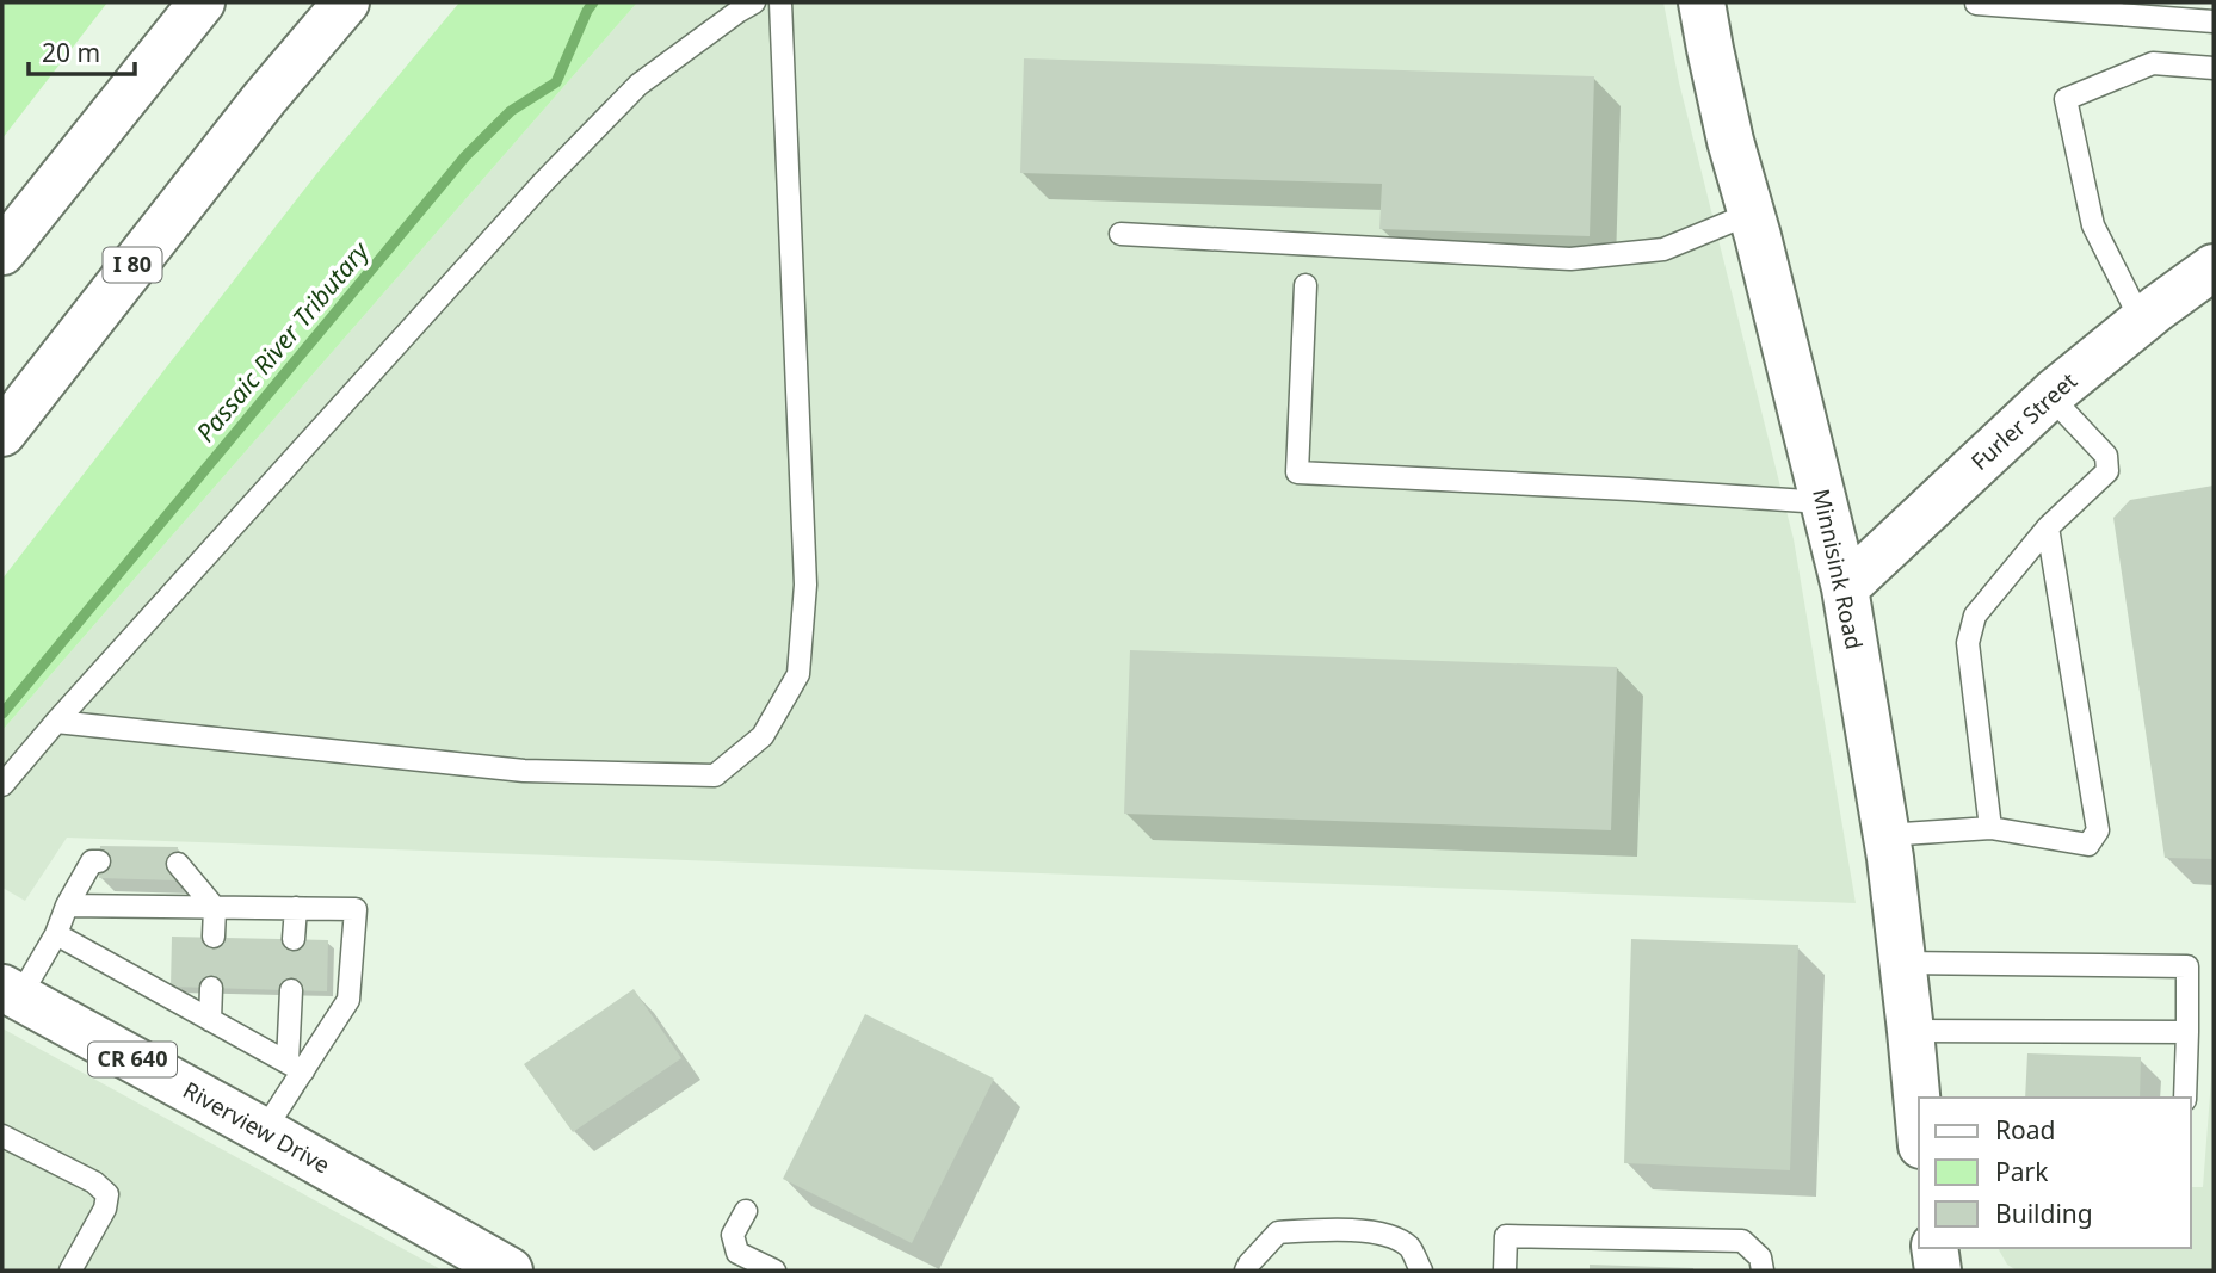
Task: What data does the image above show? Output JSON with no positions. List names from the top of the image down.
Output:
{
  "streets": {
    "main road": [
      "I 80",
      "Furler Street",
      "Minnisink Road",
      "CR 640",
      "Riverview Drive"
    ]
  },
  "crossings": [
    ["Furler Street", "Minnisink Road"]
  ],
  "water": ["Passaic River Tributary"],
  "legend": ["Road", "Park", "Building"],
  "scale_bar": "20 m"
}
